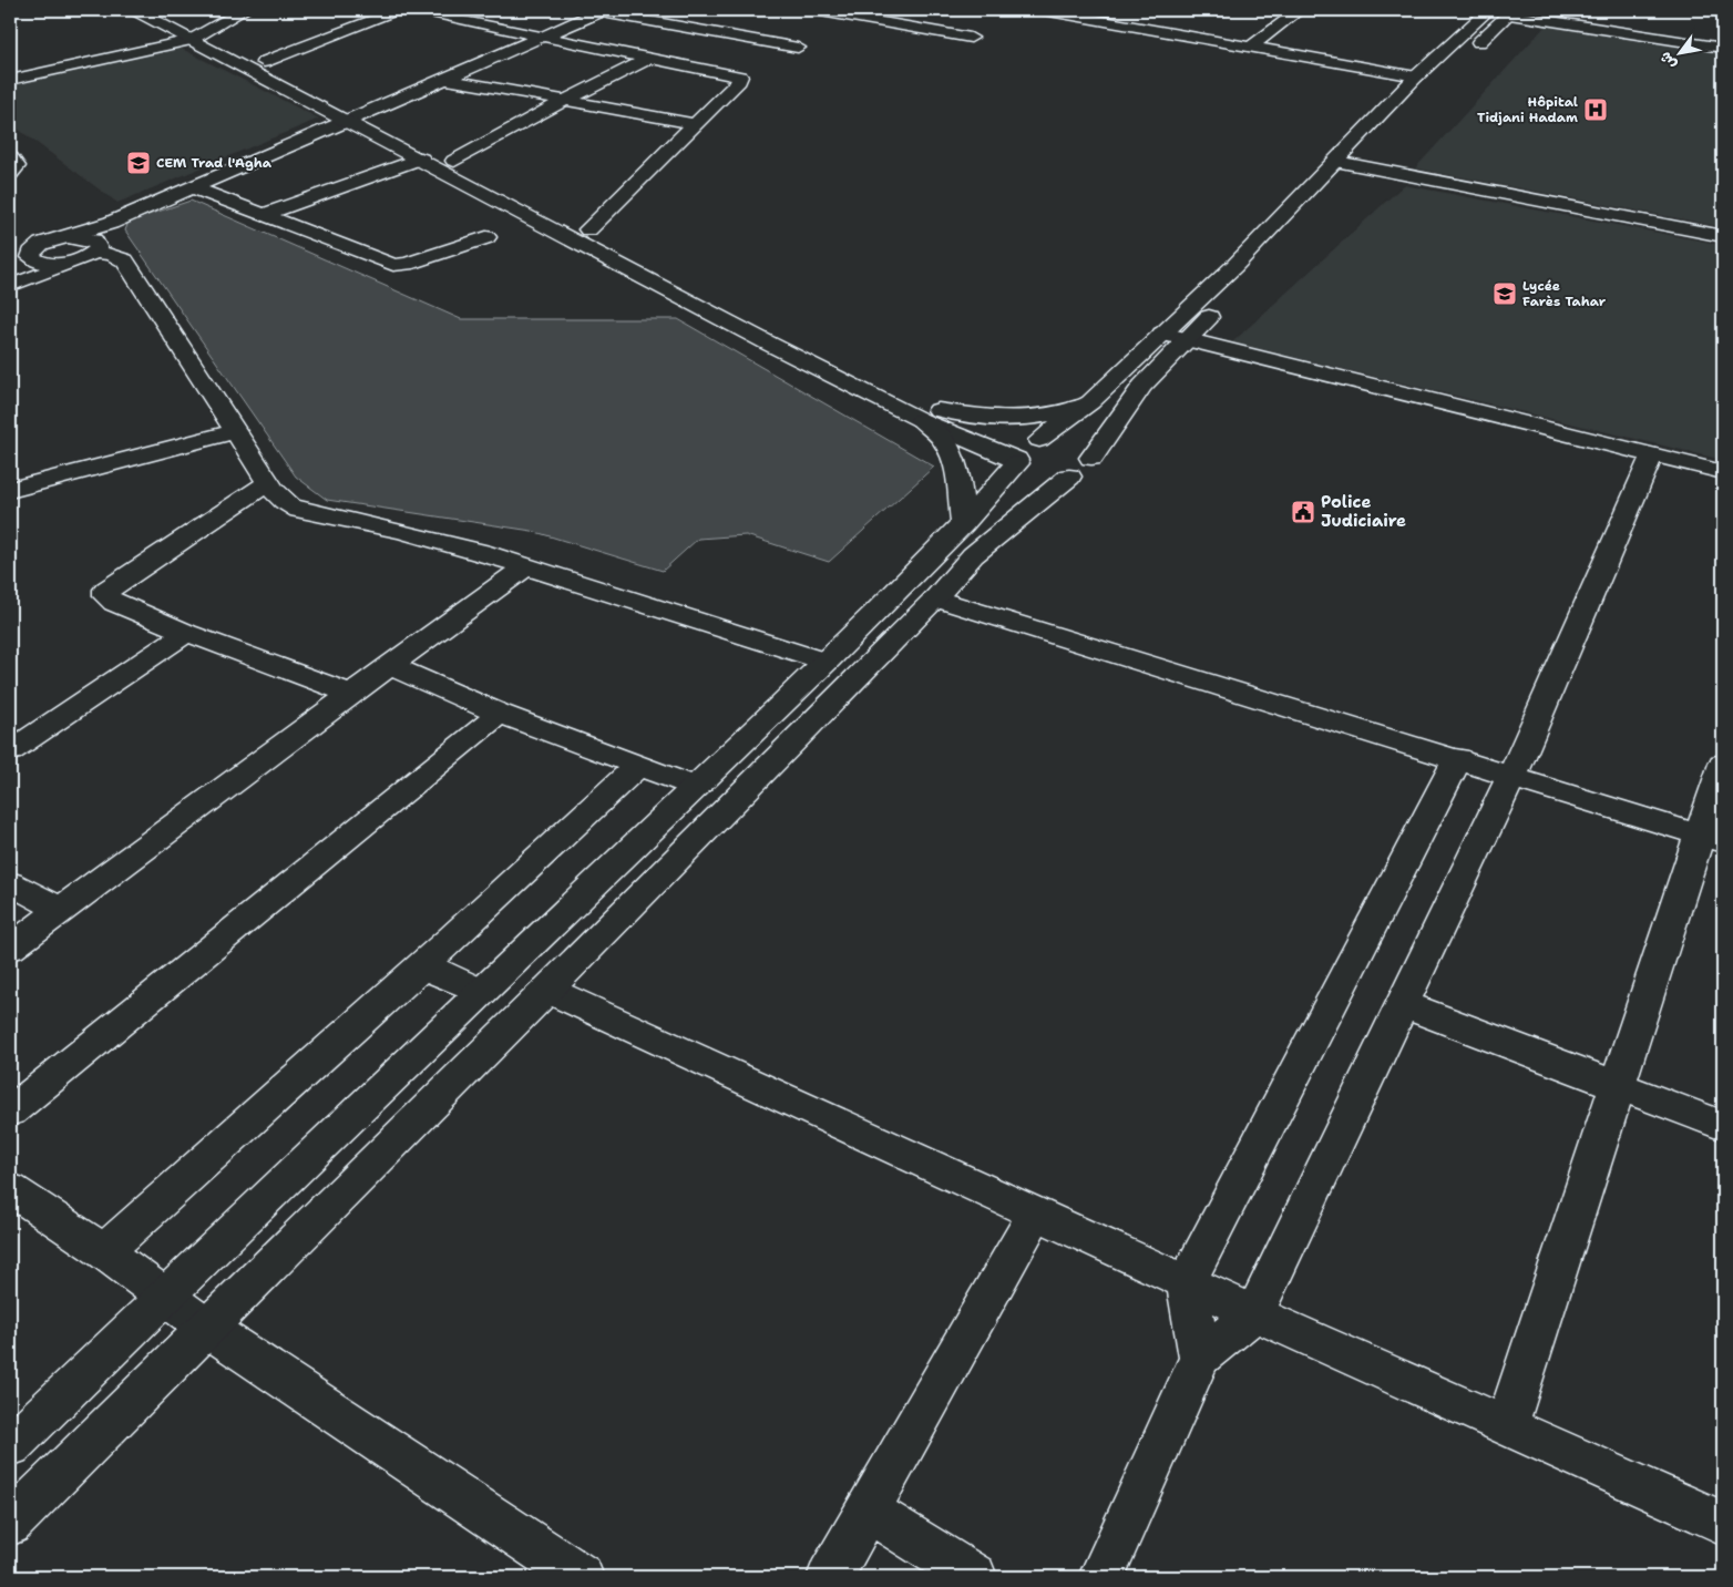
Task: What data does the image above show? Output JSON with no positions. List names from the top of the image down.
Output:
{
  "places": {
    "hospital": ["Hôpital Tidjani Hadam"],
    "school or university": ["CEM Trad l'Agha", "Lycée Farès Tahar"],
    "public building": ["Police Judiciaire"]
  },
  "north": "bottom left"
}
